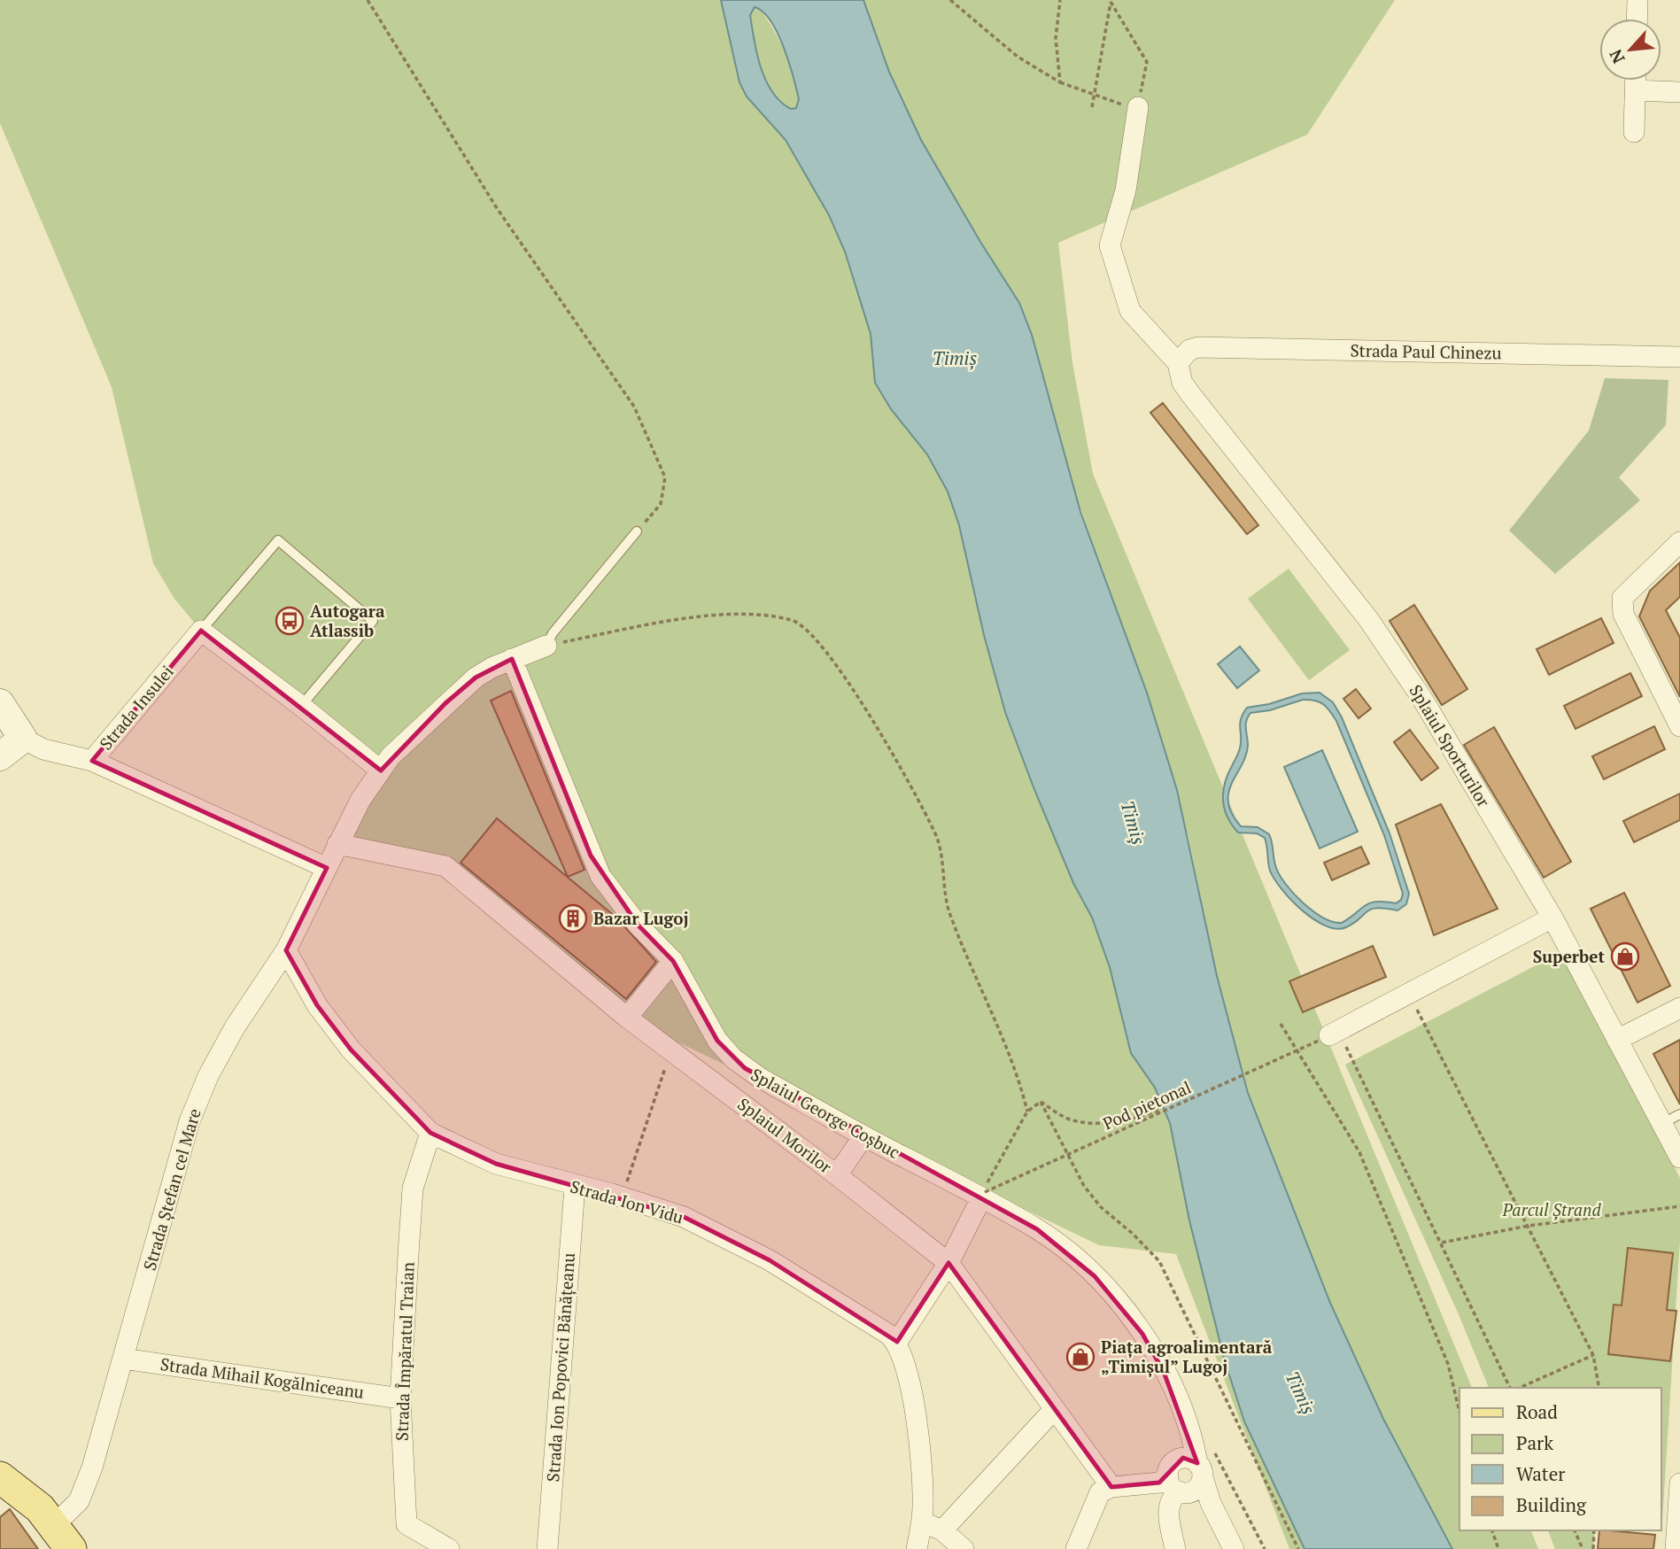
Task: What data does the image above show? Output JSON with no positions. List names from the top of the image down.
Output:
{
  "streets": {
    "street": [
      "Strada Paul Chinezu",
      "Strada Insulei",
      "Splaiul Sporturilor",
      "Splaiul George Coșbuc",
      "Splaiul Morilor",
      "Strada Ștefan cel Mare",
      "Strada Ion Vidu",
      "Strada Împăratul Traian",
      "Strada Ion Popovici Bănățeanu",
      "Strada Mihail Kogălniceanu"
    ],
    "path": ["Pod pietonal"]
  },
  "crossings": [
    ["Strada Paul Chinezu", "Splaiul Sporturilor"],
    ["Strada Insulei", "Strada Ștefan cel Mare"],
    ["Pod pietonal", "Splaiul George Coșbuc"],
    ["Splaiul George Coșbuc", "Strada Ștefan cel Mare"],
    ["Splaiul Morilor", "Strada Ștefan cel Mare"],
    ["Strada Ștefan cel Mare", "Strada Ion Vidu"],
    ["Strada Ștefan cel Mare", "Strada Mihail Kogălniceanu"],
    ["Strada Ion Vidu", "Strada Împăratul Traian"],
    ["Strada Ion Vidu", "Strada Ion Popovici Bănățeanu"],
    ["Strada Împăratul Traian", "Strada Mihail Kogălniceanu"]
  ],
  "water": ["Timiș"],
  "parks": ["Parcul Ștrand"],
  "places": {
    "bus stop": ["Autogara Atlassib"],
    "building": ["Bazar Lugoj"],
    "shop": ["Superbet", "Piața agroalimentară „Timișul” Lugoj"]
  },
  "legend": [
    "Road",
    "Park",
    "Water",
    "Building"
  ],
  "north": "bottom left"
}
